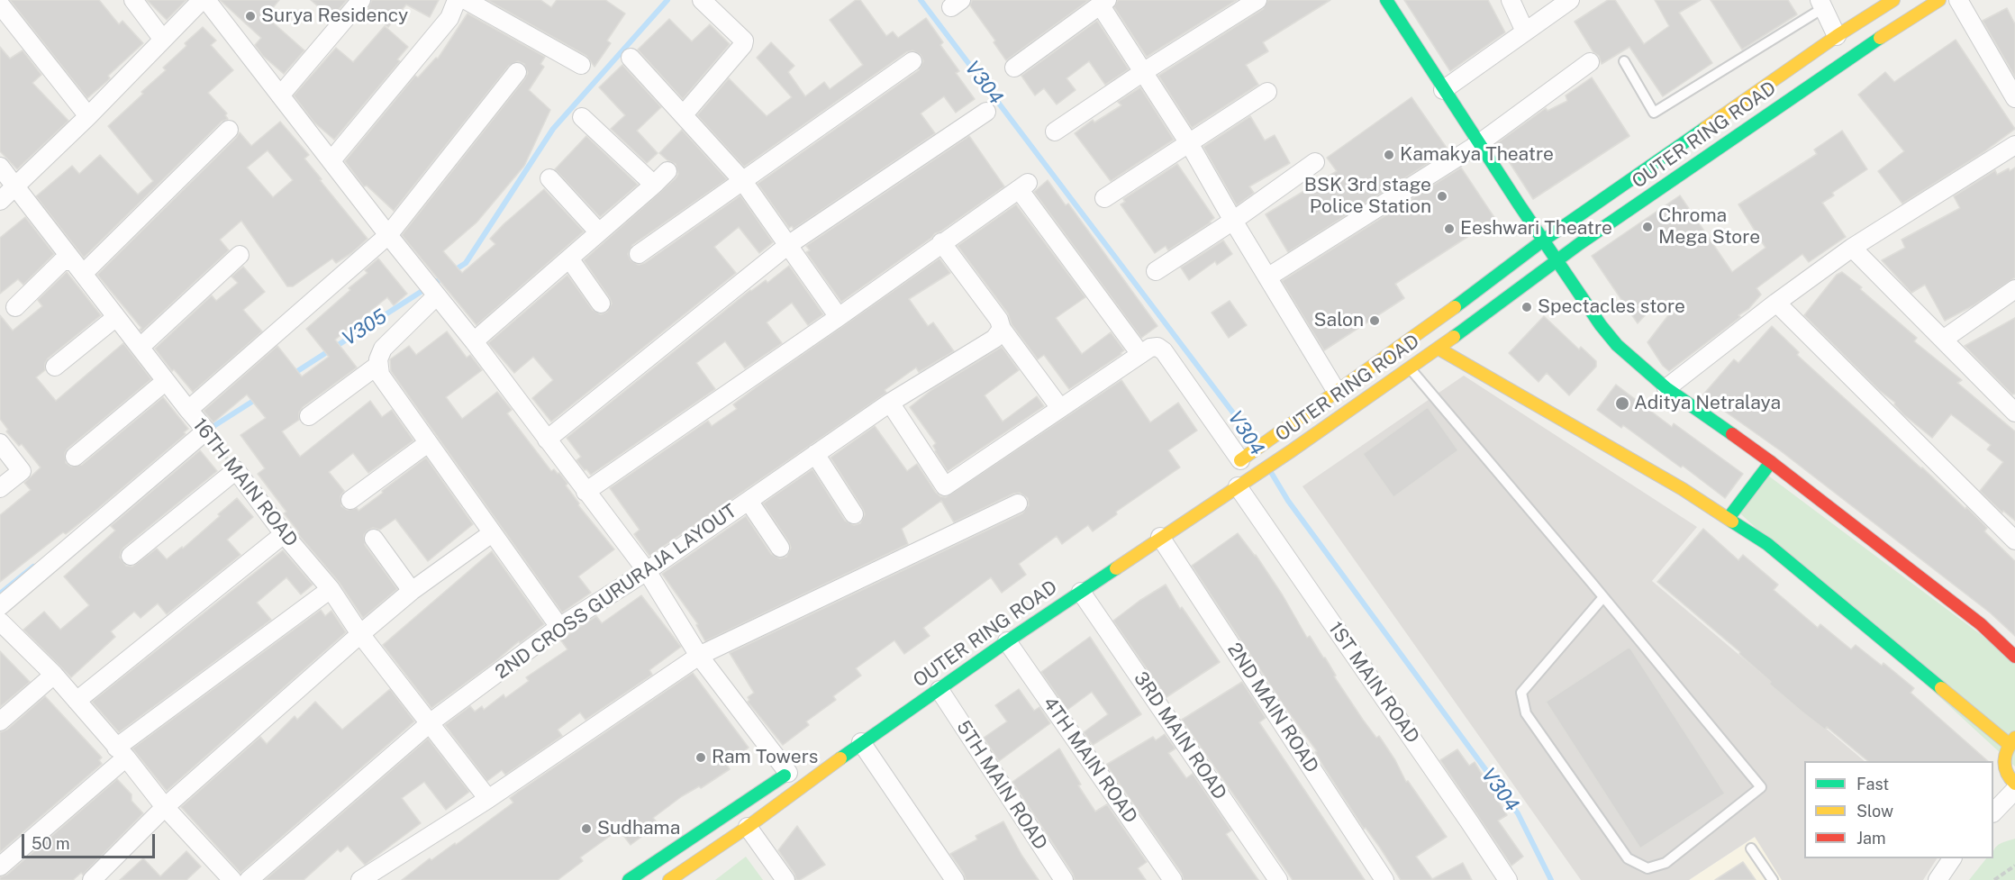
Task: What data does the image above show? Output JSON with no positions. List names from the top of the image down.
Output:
{
  "streets": {
    "main road": ["OUTER RING ROAD"],
    "street": [
      "16TH MAIN ROAD",
      "2ND CROSS GURURAJA LAYOUT",
      "1ST MAIN ROAD",
      "2ND MAIN ROAD",
      "3RD MAIN ROAD",
      "4TH MAIN ROAD",
      "5TH MAIN ROAD"
    ]
  },
  "crossings": [
    ["OUTER RING ROAD", "1ST MAIN ROAD"],
    ["OUTER RING ROAD", "2ND MAIN ROAD"],
    ["OUTER RING ROAD", "3RD MAIN ROAD"],
    ["OUTER RING ROAD", "4TH MAIN ROAD"],
    ["OUTER RING ROAD", "5TH MAIN ROAD"],
    ["16TH MAIN ROAD", "2ND CROSS GURURAJA LAYOUT"]
  ],
  "water": ["V304", "V305"],
  "places": [
    "Surya Residency",
    "Kamakya Theatre",
    "BSK 3rd stage Police Station",
    "Chroma Mega Store",
    "Eeshwari Theatre",
    "Spectacles store",
    "Salon",
    "Aditya Netralaya",
    "Ram Towers",
    "Sudhama"
  ],
  "legend": ["Fast", "Slow", "Jam"],
  "scale_bar": "50 m"
}
